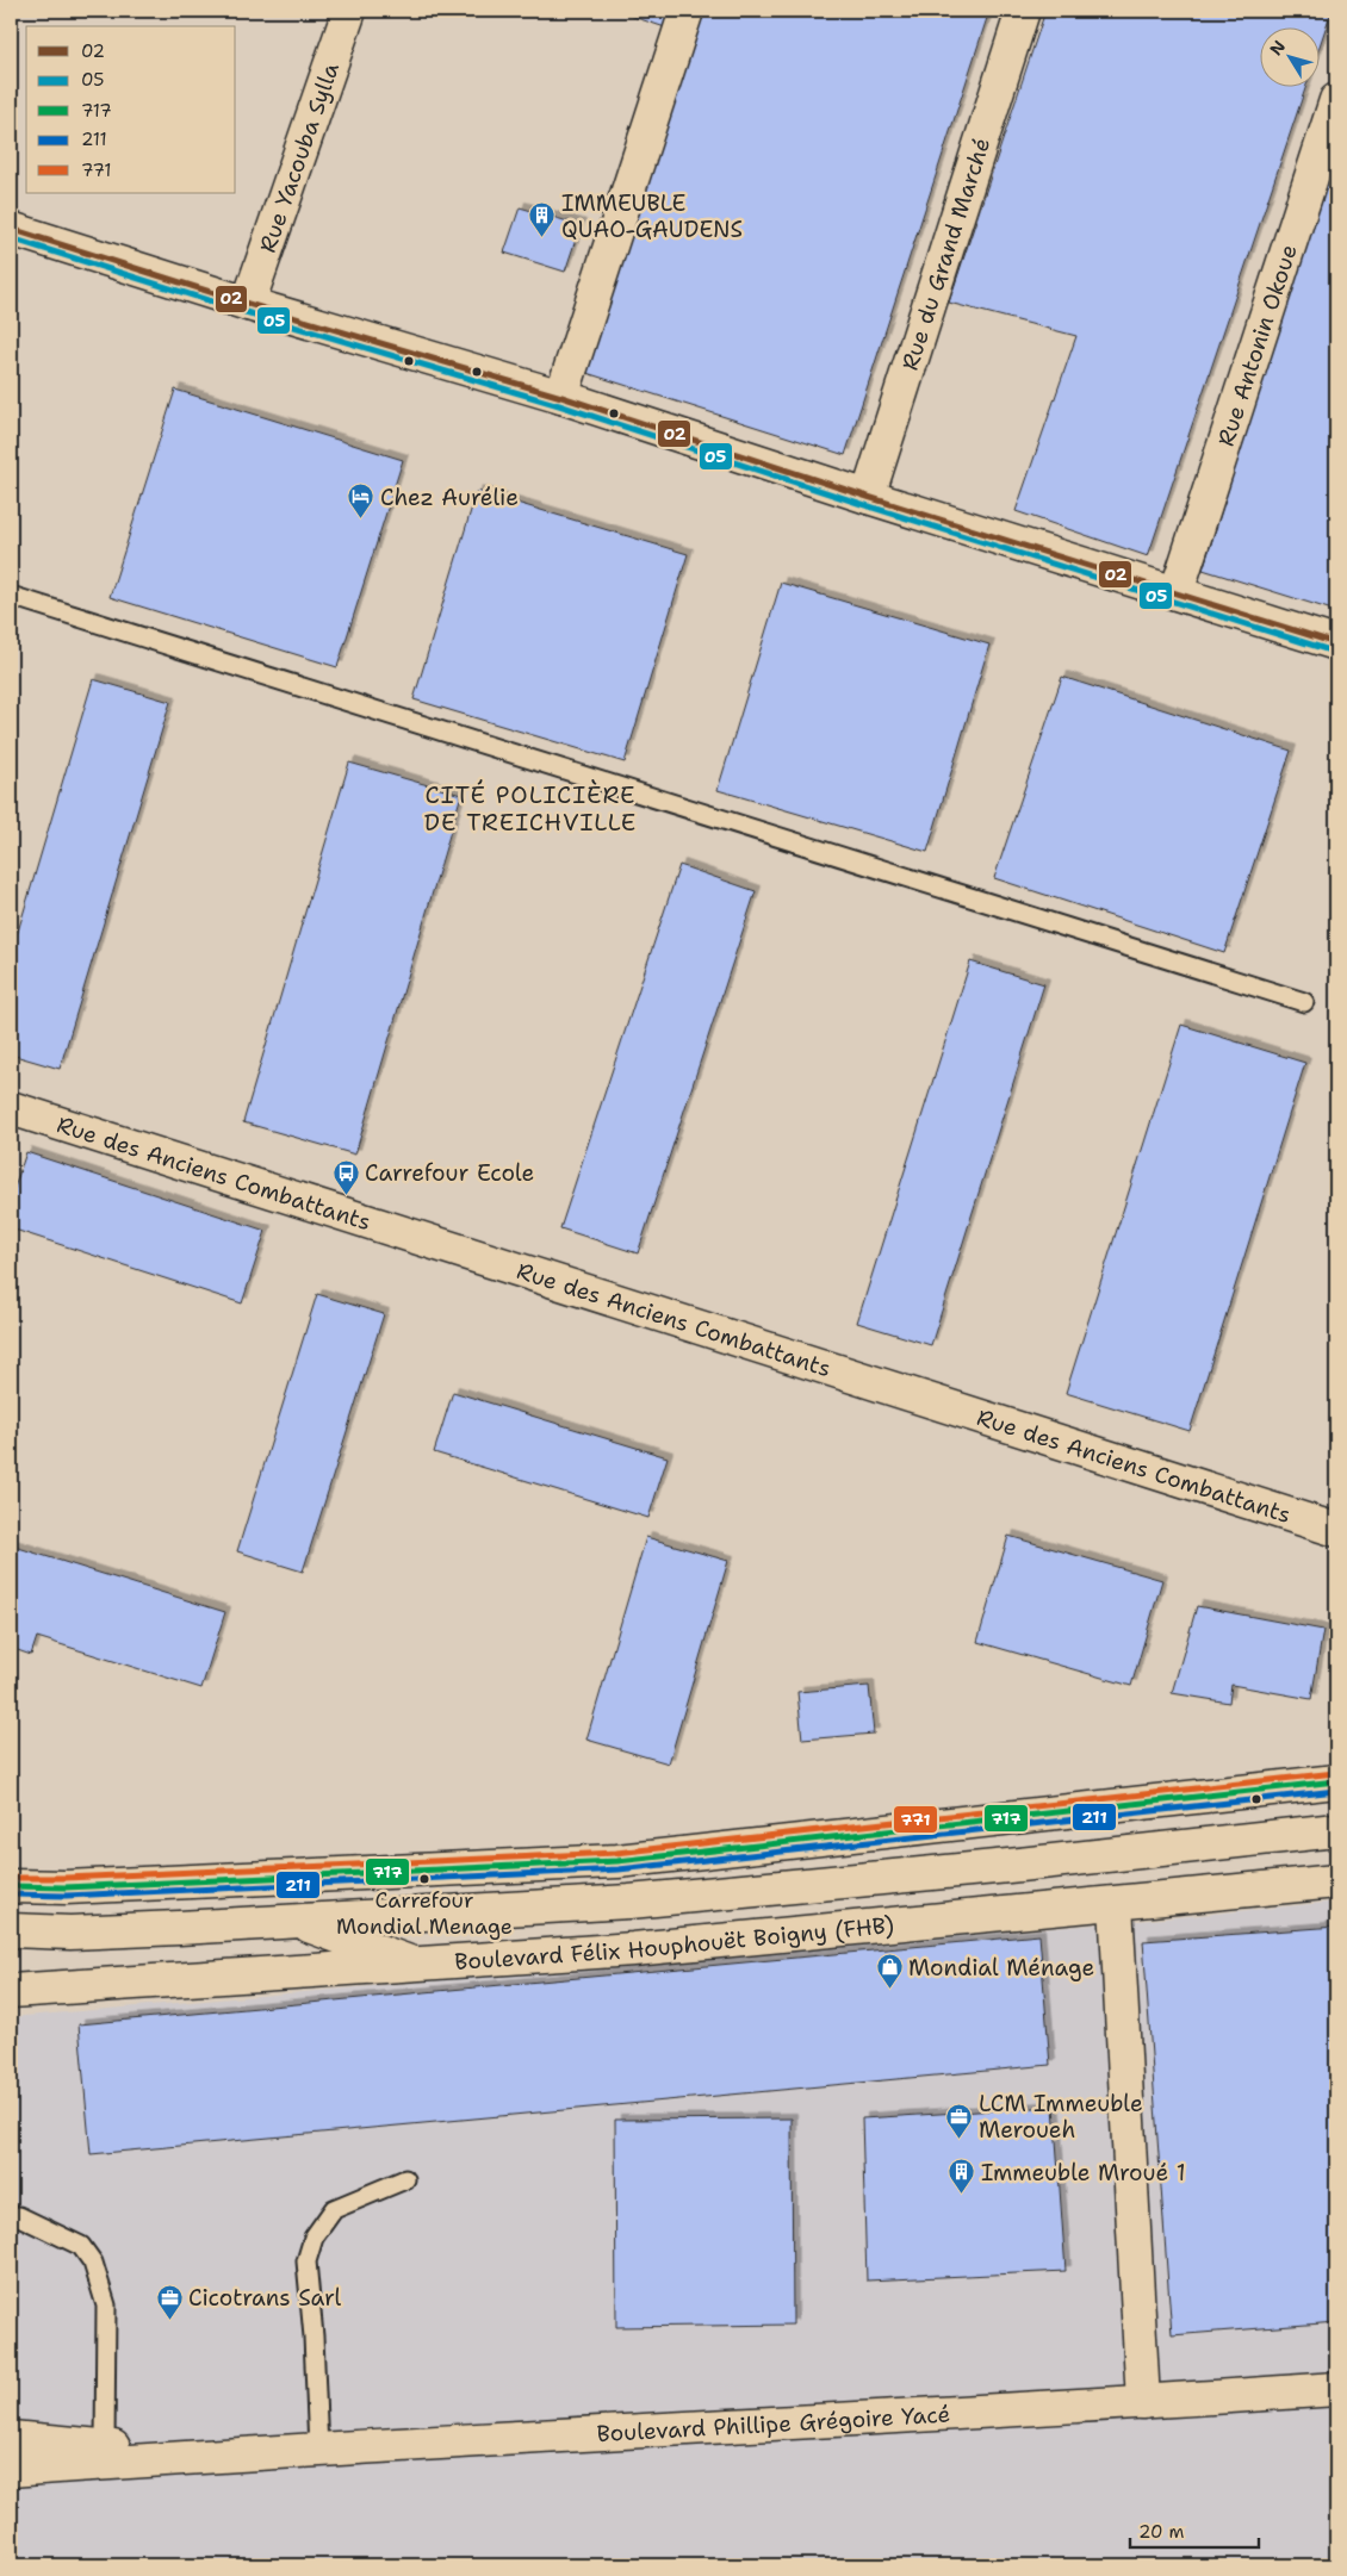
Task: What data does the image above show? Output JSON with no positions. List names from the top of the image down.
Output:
{
  "streets": {
    "street": [
      "Rue Yacouba Sylla",
      "Rue du Grand Marché",
      "Rue Antonin Okoue",
      "Rue des Anciens Combattants",
      "Boulevard Félix Houphouët Boigny (FHB)",
      "Boulevard Phillipe Grégoire Yacé"
    ]
  },
  "districts": ["CITÉ POLICIÈRE DE TREICHVILLE"],
  "places": {
    "building": ["IMMEUBLE QUAO-GAUDENS", "Immeuble Mroué 1"],
    "hotel": ["Chez Aurélie"],
    "bus stop": ["Carrefour Ecole"],
    "other": ["Carrefour Mondial Menage"],
    "shop": ["Mondial Ménage"],
    "office": ["LCM Immeuble Meroueh", "Cicotrans Sarl"]
  },
  "lines": [
    "transit line 02",
    "transit line 05",
    "transit line 771",
    "transit line 717",
    "transit line 211"
  ],
  "legend": [
    "02",
    "05",
    "717",
    "211",
    "771"
  ],
  "scale_bar": "20 m",
  "north": "top left"
}
